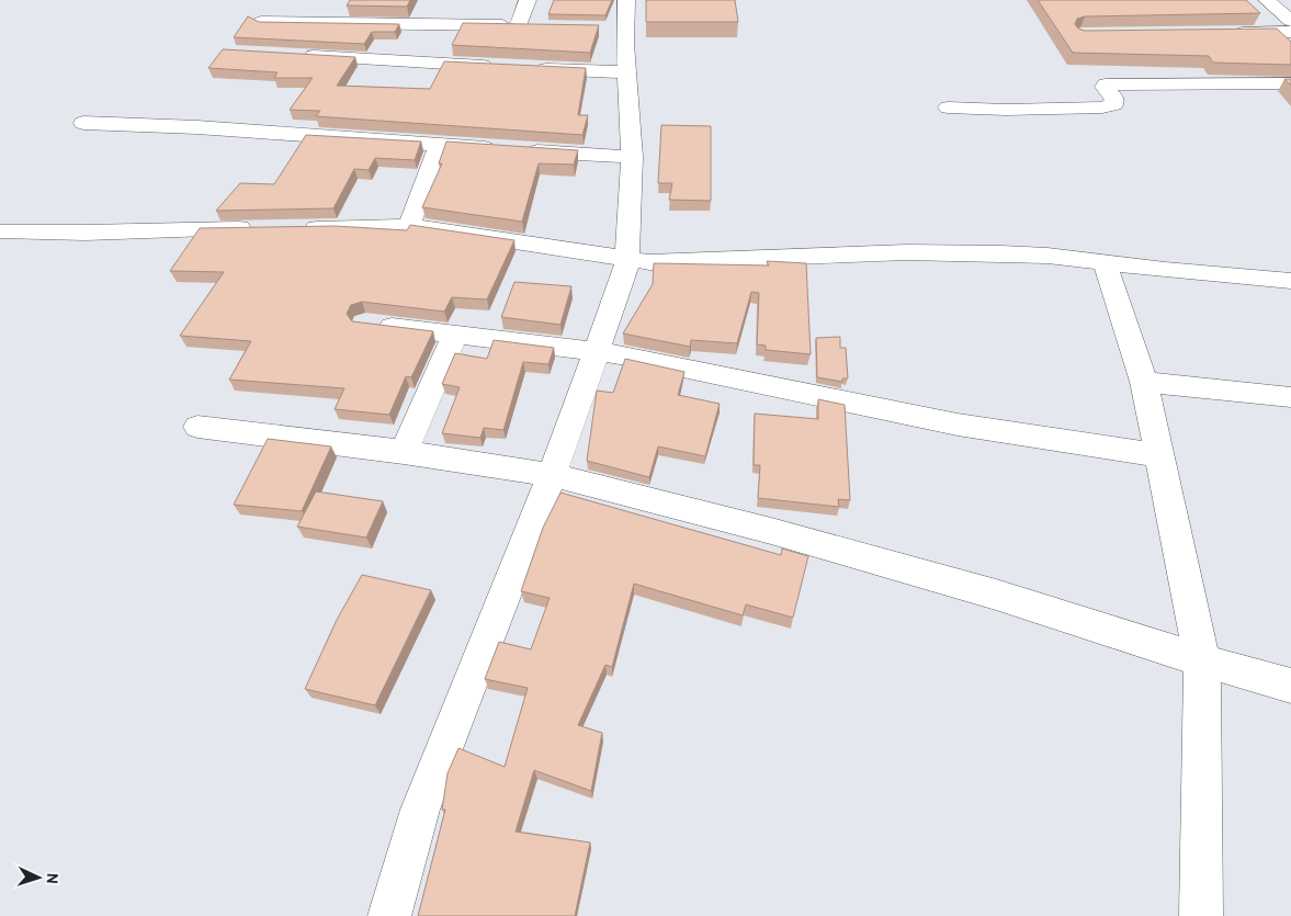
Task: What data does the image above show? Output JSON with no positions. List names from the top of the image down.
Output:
{
  "north": "right"
}
